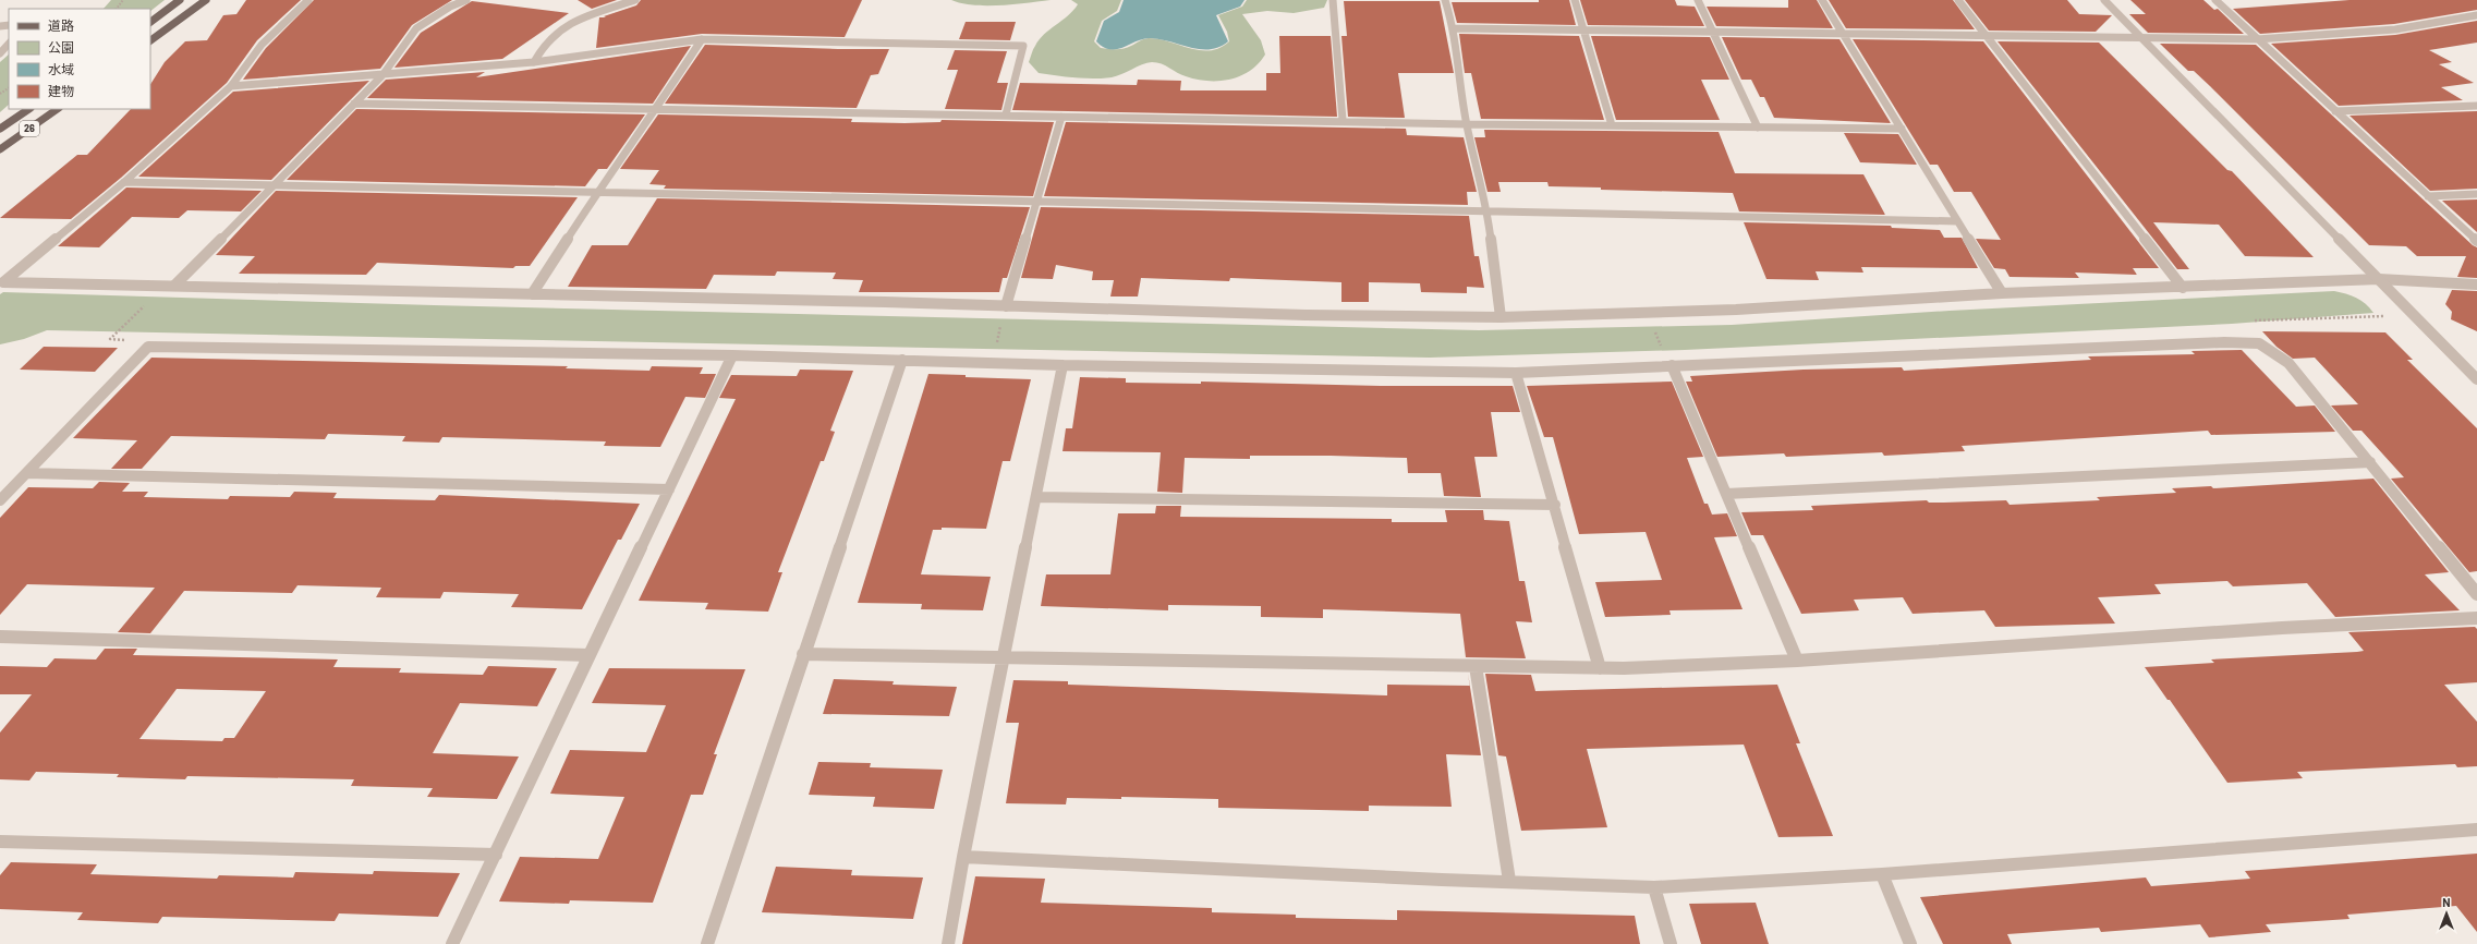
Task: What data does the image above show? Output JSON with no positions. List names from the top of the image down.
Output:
{
  "streets": {
    "main road": ["26"]
  },
  "legend": [
    "道路",
    "公園",
    "水域",
    "建物"
  ],
  "north": "top"
}
